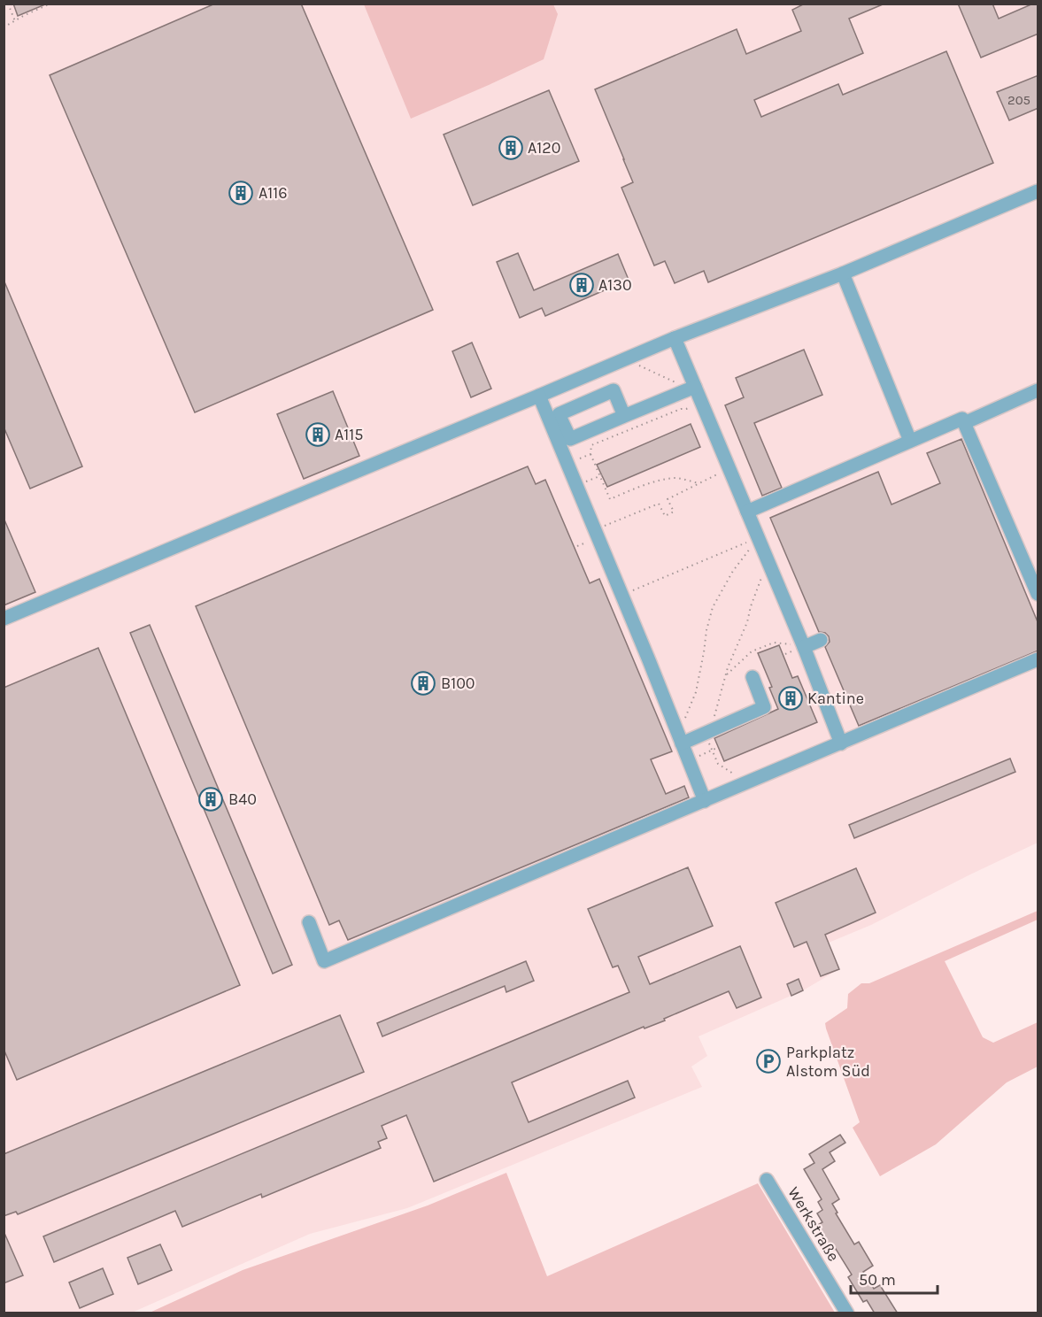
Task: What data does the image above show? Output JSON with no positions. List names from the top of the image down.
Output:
{
  "streets": {
    "street": ["Werkstraße"]
  },
  "places": {
    "building": [
      "A120",
      "A116",
      "A130",
      "A115",
      "B100",
      "Kantine",
      "B40"
    ],
    "parking": ["Parkplatz Alstom Süd"]
  },
  "house_numbers": ["205"],
  "scale_bar": "50 m"
}
